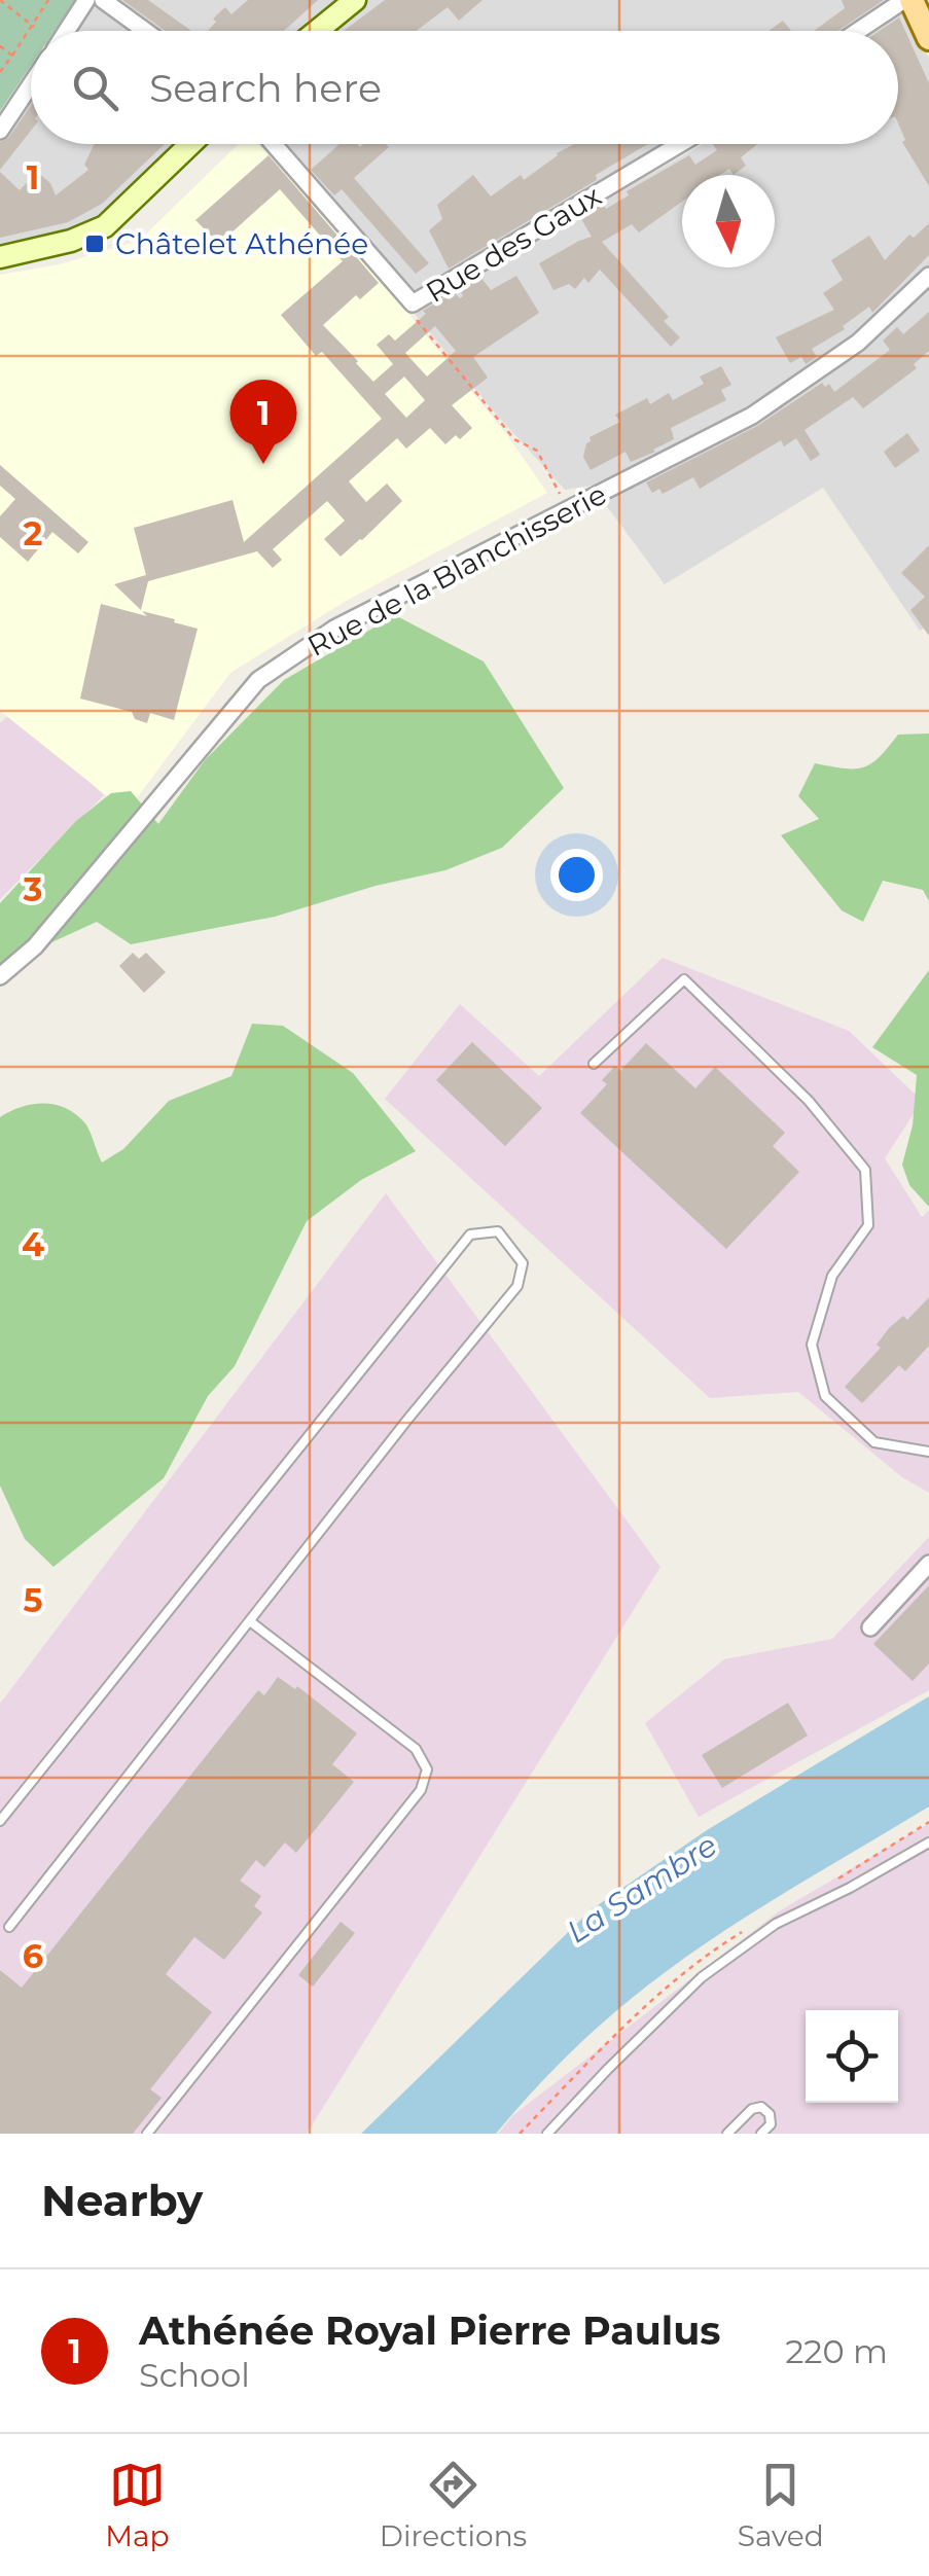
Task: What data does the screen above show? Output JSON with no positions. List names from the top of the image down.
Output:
{
  "streets": {
    "street": ["Rue des Gaux", "Rue de la Blanchisserie"]
  },
  "water": ["La Sambre"],
  "places": {
    "transit": ["Châtelet Athénée"]
  },
  "north": "bottom",
  "page": {
    "search": "Search here",
    "pins": "1",
    "heading": "Nearby",
    "list": [
      {
        "mark": "1",
        "name": "Athénée Royal Pierre Paulus",
        "note": "School",
        "value": "220 m"
      }
    ],
    "nav": ["Map", "Directions", "Saved"]
  },
  "grid": {
    "rows": [
      "1",
      "2",
      "3",
      "4",
      "5",
      "6"
    ]
  }
}
